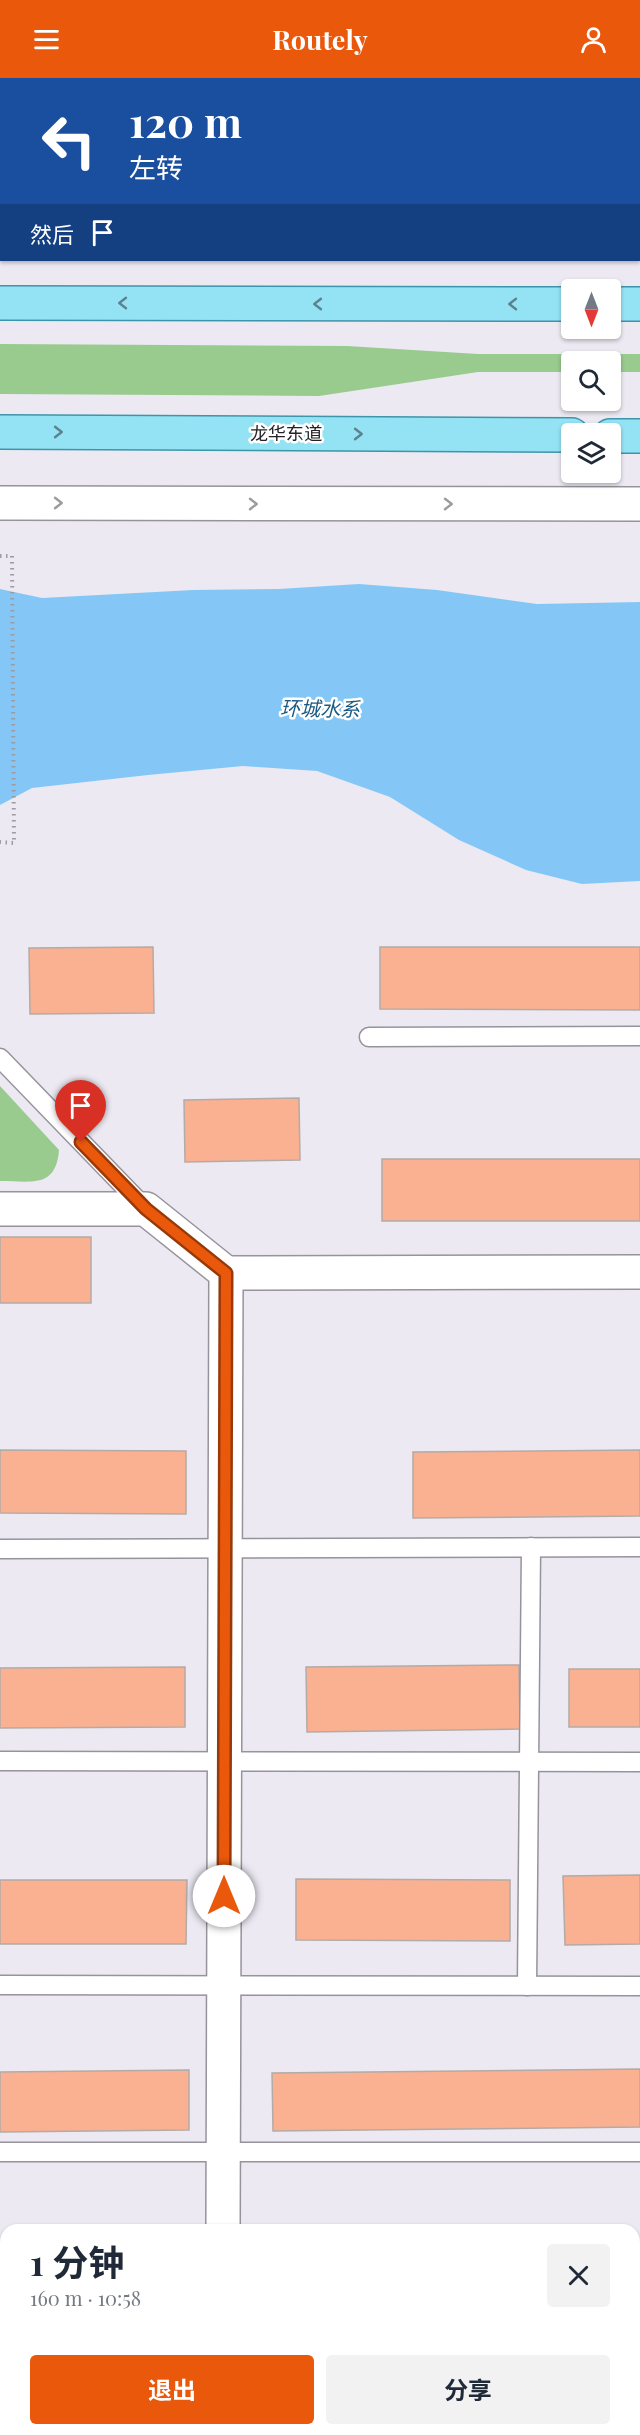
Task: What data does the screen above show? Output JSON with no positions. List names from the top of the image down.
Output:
{
  "streets": {
    "main road": ["龙华东道"]
  },
  "water": ["环城水系"],
  "north": "bottom",
  "page": {
    "header": "Routely",
    "turn": ["120 m", "左转"],
    "then": "然后",
    "heading": ["1 分钟", "160 m · 10:58"],
    "buttons": ["退出", "分享"]
  }
}
